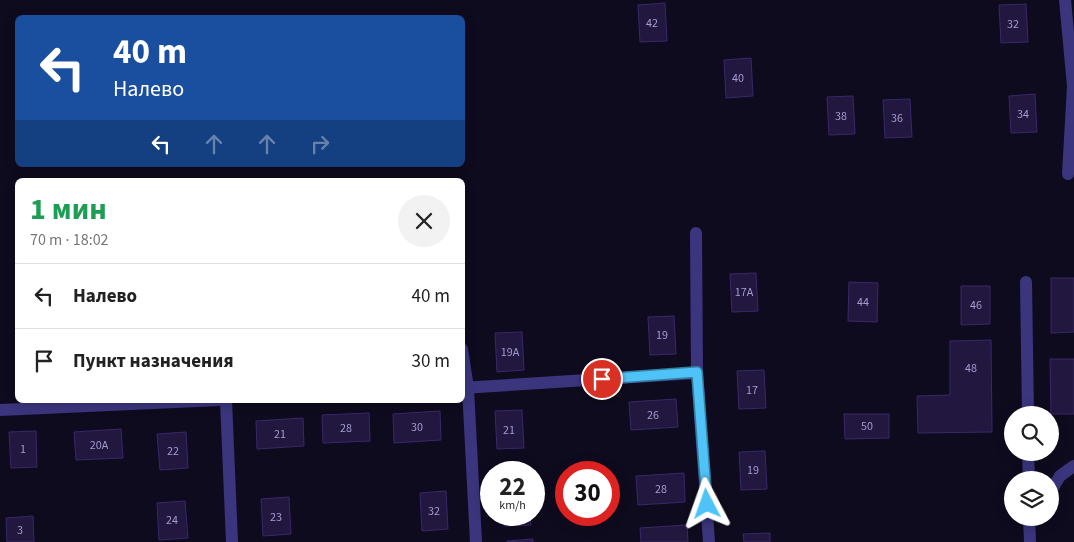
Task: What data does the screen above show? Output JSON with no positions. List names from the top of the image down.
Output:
{
  "house_numbers": [
    "42",
    "32",
    "40",
    "34",
    "38",
    "36",
    "17А",
    "44",
    "46",
    "19",
    "19А",
    "48",
    "17",
    "26",
    "50",
    "30",
    "28",
    "21",
    "21",
    "20А",
    "1",
    "22",
    "19",
    "28",
    "32",
    "23",
    "24",
    "3"
  ],
  "page": {
    "turn": ["40 m", "Налево"],
    "heading": ["1 мин", "70 m · 18:02"],
    "list": [
      {
        "name": "Налево",
        "value": "40 m"
      },
      {
        "name": "Пункт назначения",
        "value": "30 m"
      }
    ],
    "speed": "22 km/h",
    "limit": "30"
  }
}
